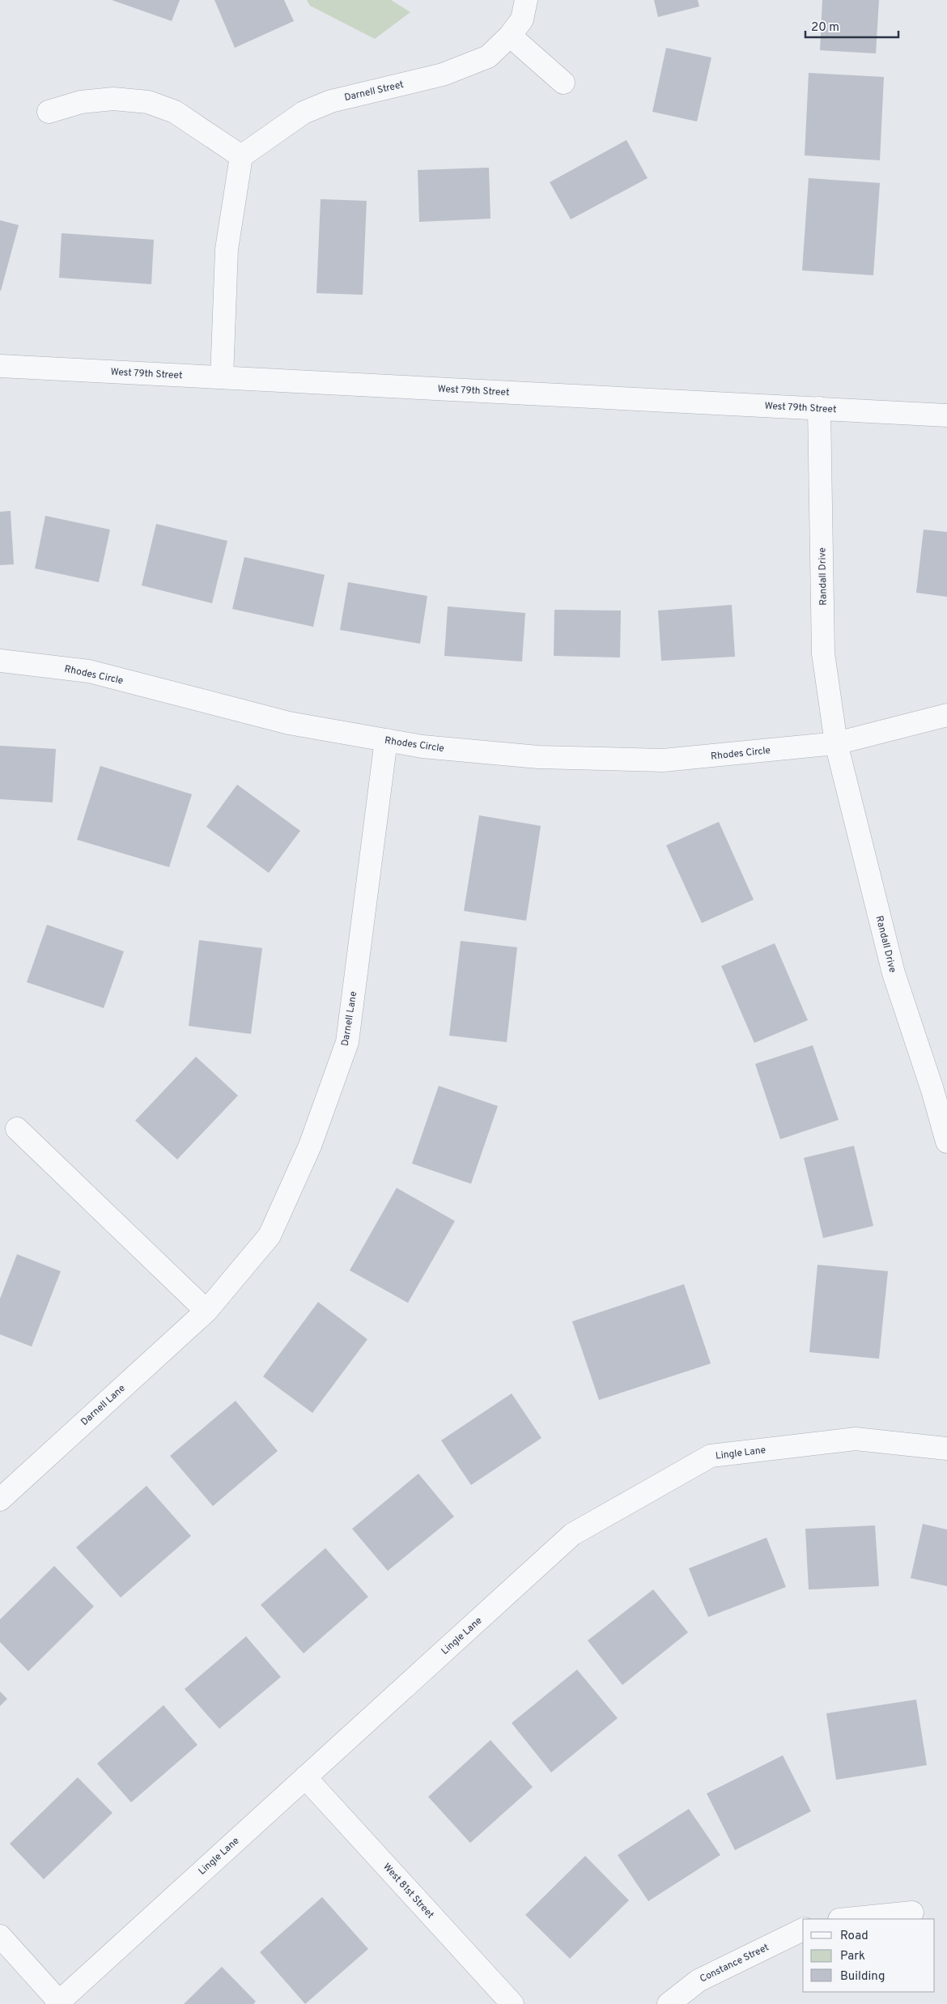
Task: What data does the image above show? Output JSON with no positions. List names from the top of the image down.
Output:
{
  "streets": {
    "street": [
      "Darnell Street",
      "West 79th Street",
      "Randall Drive",
      "Rhodes Circle",
      "Darnell Lane",
      "Lingle Lane",
      "West 81st Street",
      "Constance Street"
    ]
  },
  "crossings": [
    ["West 79th Street", "Randall Drive"],
    ["Randall Drive", "Rhodes Circle"],
    ["Rhodes Circle", "Darnell Lane"],
    ["Lingle Lane", "West 81st Street"]
  ],
  "legend": ["Road", "Park", "Building"],
  "scale_bar": "20 m"
}
